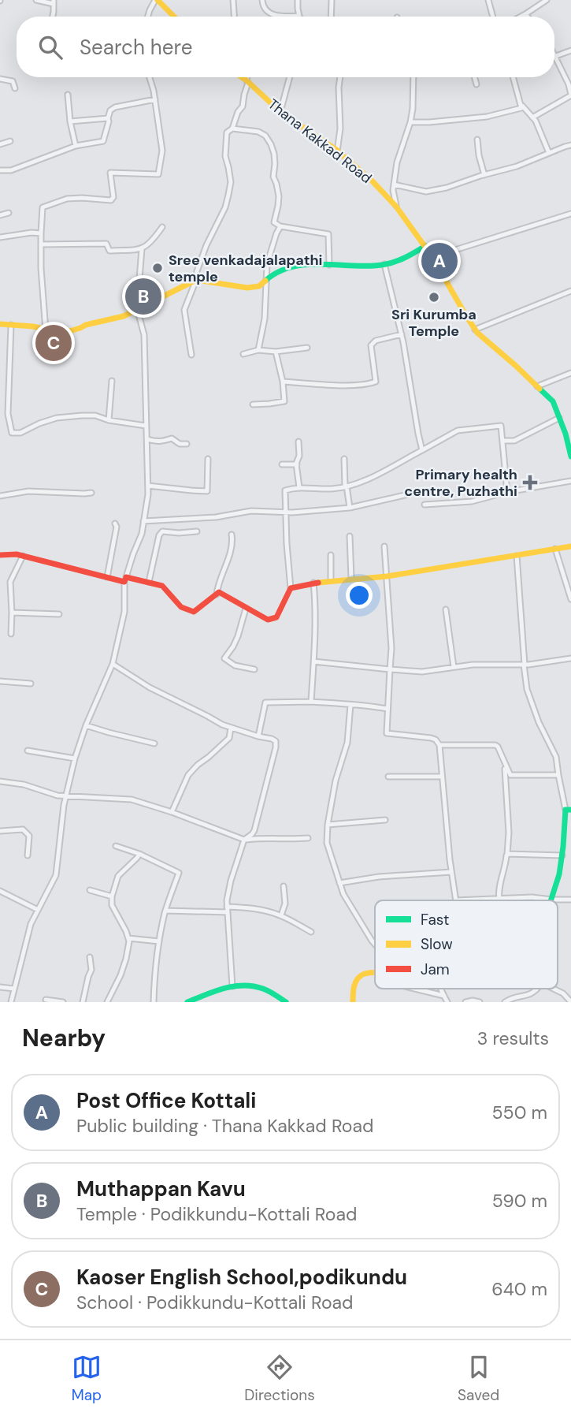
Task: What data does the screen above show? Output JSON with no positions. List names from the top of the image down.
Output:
{
  "streets": {
    "main road": ["Thana Kakkad Road"]
  },
  "places": {
    "other": ["Sree venkadajalapathi temple", "Sri Kurumba Temple"],
    "health": ["Primary health centre, Puzhathi"]
  },
  "legend": ["Fast", "Slow", "Jam"],
  "page": {
    "search": "Search here",
    "pins": ["A", "B", "C"],
    "heading": ["Nearby", "3 results"],
    "list": [
      {
        "mark": "A",
        "name": "Post Office Kottali",
        "note": "Public building · Thana Kakkad Road",
        "value": "550 m"
      },
      {
        "mark": "B",
        "name": "Muthappan Kavu",
        "note": "Temple · Podikkundu-Kottali Road",
        "value": "590 m"
      },
      {
        "mark": "C",
        "name": "Kaoser English School,podikundu",
        "note": "School · Podikkundu-Kottali Road",
        "value": "640 m"
      }
    ],
    "nav": ["Map", "Directions", "Saved"]
  }
}
